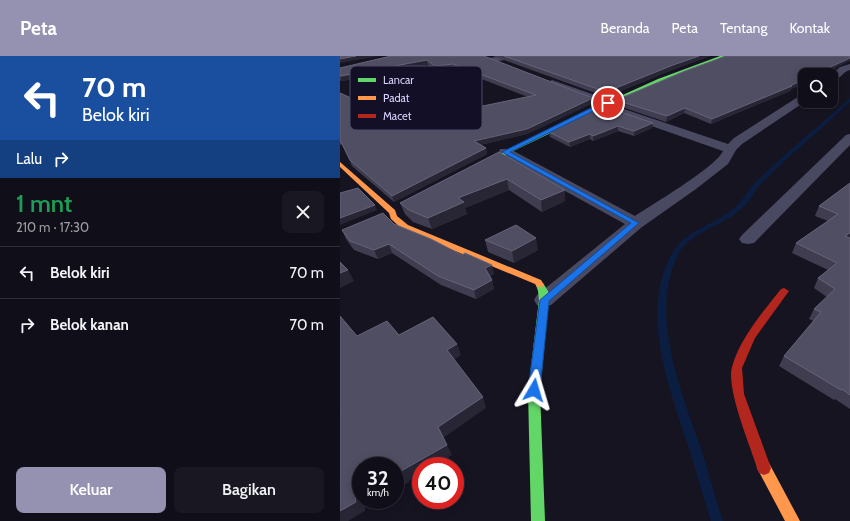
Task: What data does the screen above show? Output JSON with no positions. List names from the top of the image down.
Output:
{
  "legend": ["Lancar", "Padat", "Macet"],
  "page": {
    "header": "Peta",
    "nav": [
      "Beranda",
      "Peta",
      "Tentang",
      "Kontak"
    ],
    "turn": ["70 m", "Belok kiri"],
    "then": "Lalu",
    "heading": ["1 mnt", "210 m · 17:30"],
    "list": [
      {
        "name": "Belok kiri",
        "value": "70 m"
      },
      {
        "name": "Belok kanan",
        "value": "70 m"
      }
    ],
    "speed": "32 km/h",
    "limit": "40",
    "buttons": ["Keluar", "Bagikan"]
  }
}
